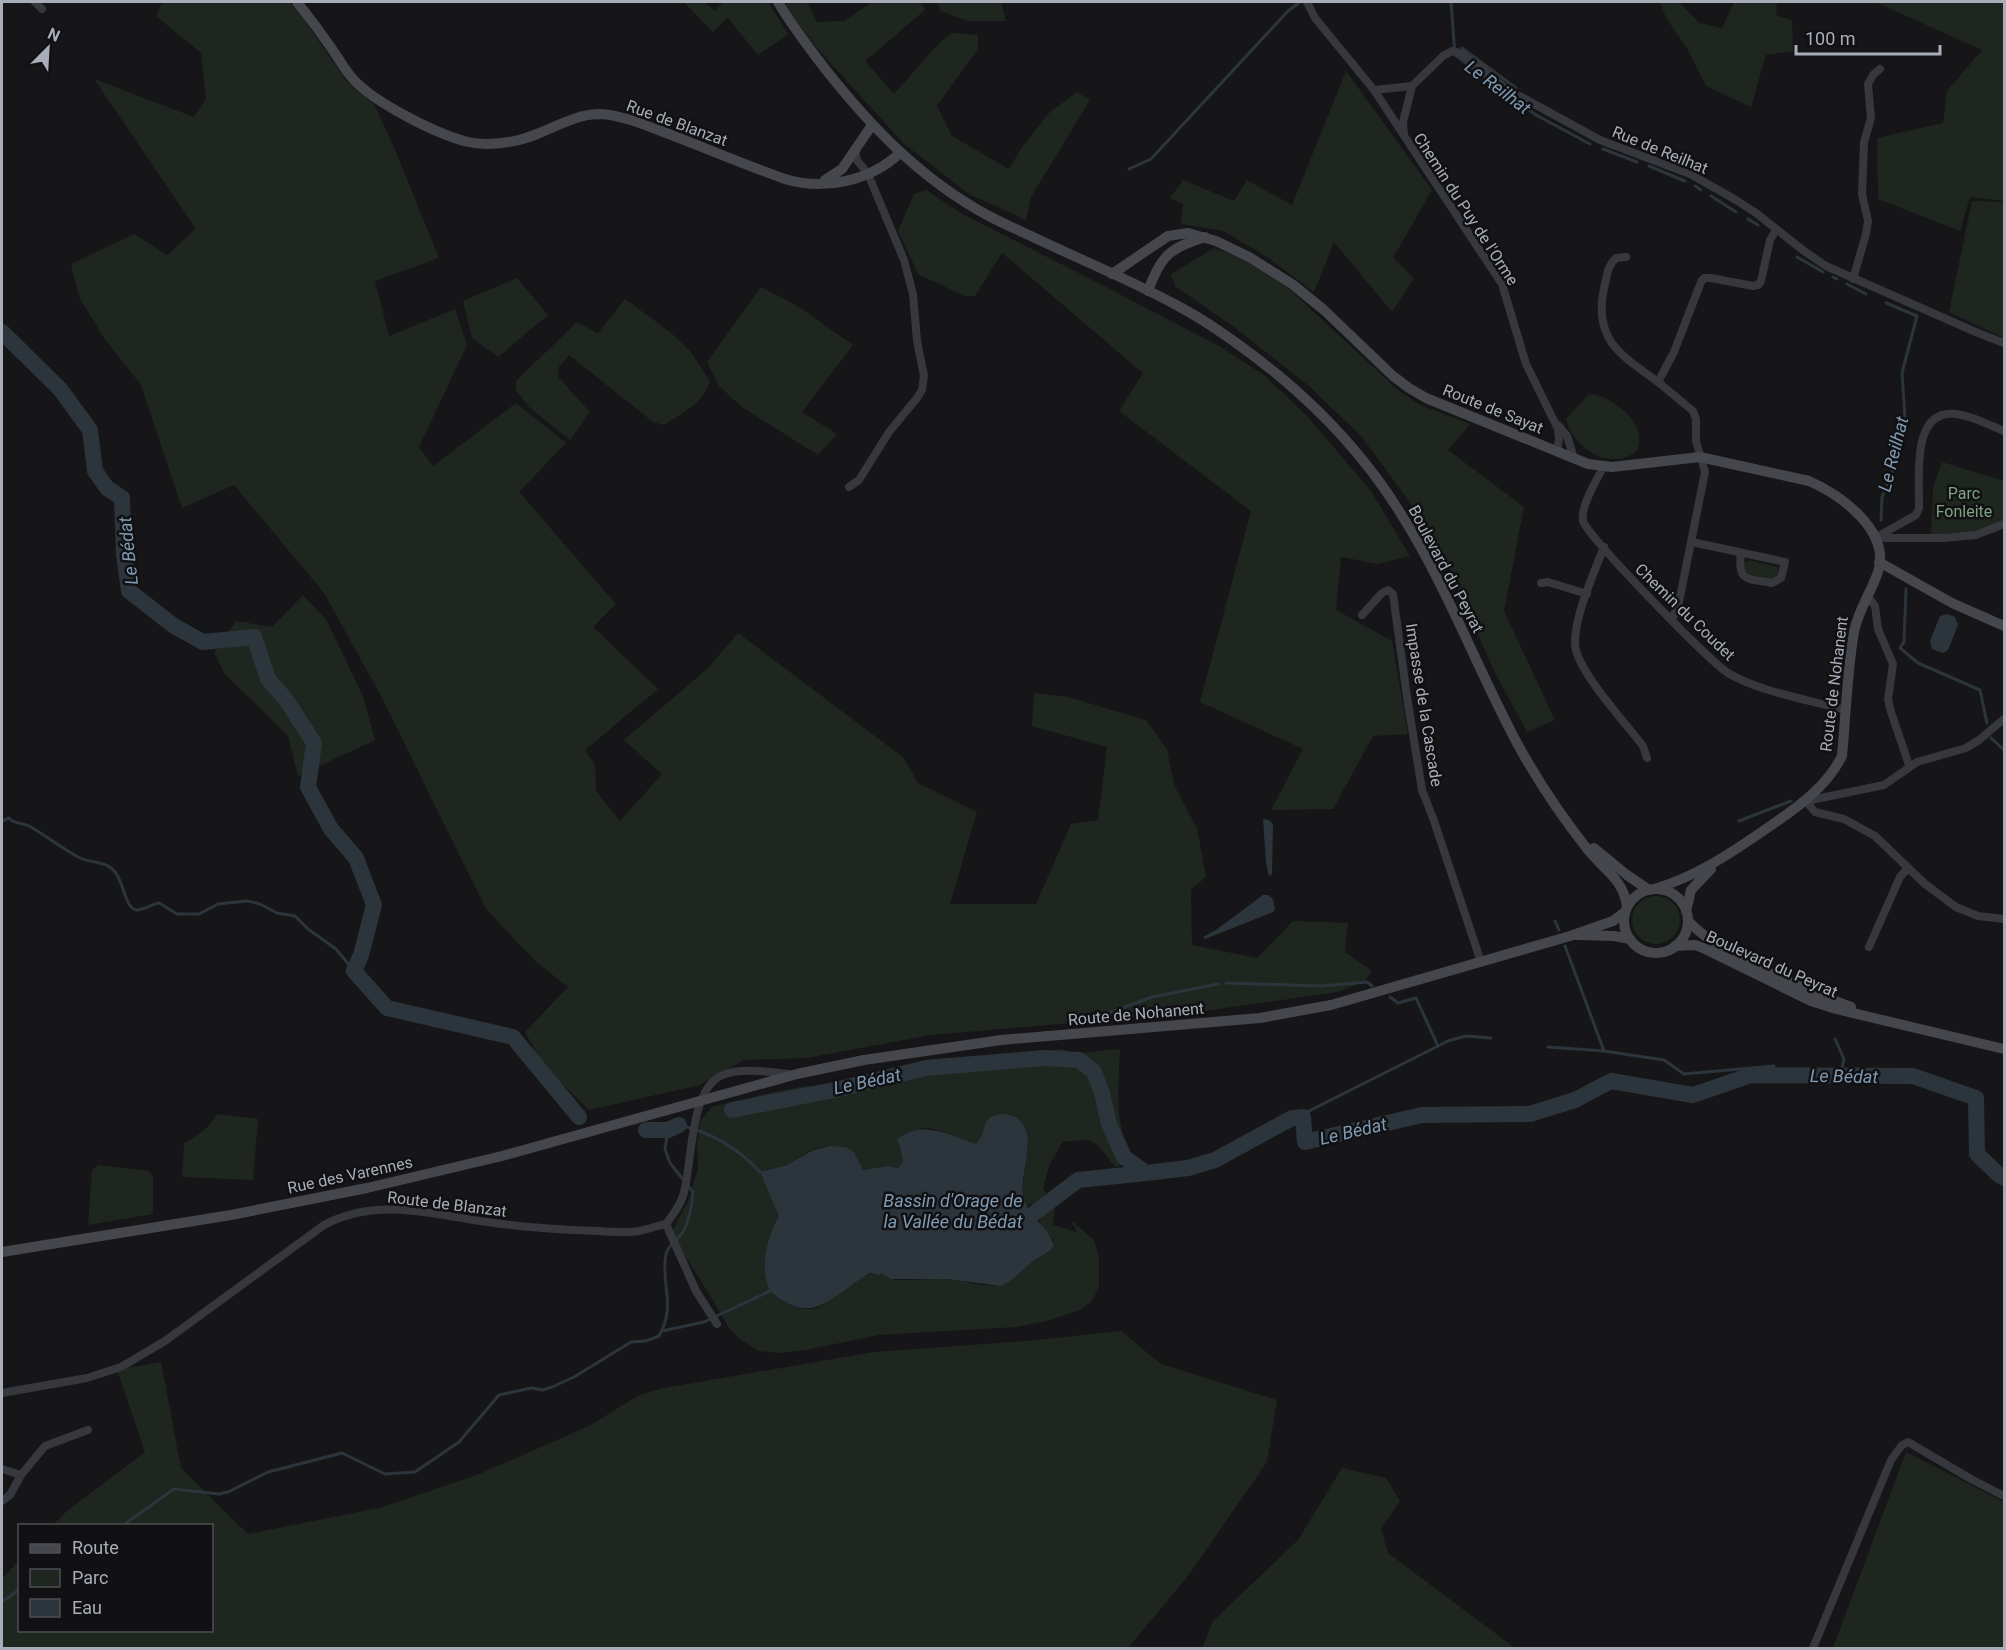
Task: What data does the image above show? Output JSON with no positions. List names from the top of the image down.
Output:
{
  "streets": {
    "main road": [
      "Rue de Blanzat",
      "Route de Sayat",
      "Boulevard du Peyrat",
      "Route de Nohanent",
      "Rue des Varennes"
    ],
    "street": [
      "Rue de Reilhat",
      "Chemin du Puy de l'Orme",
      "Chemin du Coudet",
      "Impasse de la Cascade",
      "Route de Blanzat"
    ]
  },
  "crossings": [
    ["Rue de Blanzat", "Boulevard du Peyrat"],
    ["Chemin du Puy de l'Orme", "Route de Sayat"],
    ["Route de Sayat", "Boulevard du Peyrat"],
    ["Route de Sayat", "Chemin du Coudet"],
    ["Route de Sayat", "Route de Nohanent"],
    ["Boulevard du Peyrat", "Route de Nohanent"],
    ["Chemin du Coudet", "Route de Nohanent"],
    ["Route de Nohanent", "Impasse de la Cascade"],
    ["Route de Nohanent", "Rue des Varennes"]
  ],
  "water": ["Le Reilhat", "Le Bédat", "Bassin d'Orage de la Vallée du Bédat"],
  "parks": ["Parc Fonleite"],
  "legend": ["Route", "Parc", "Eau"],
  "scale_bar": "100 m",
  "north": "top right"
}
